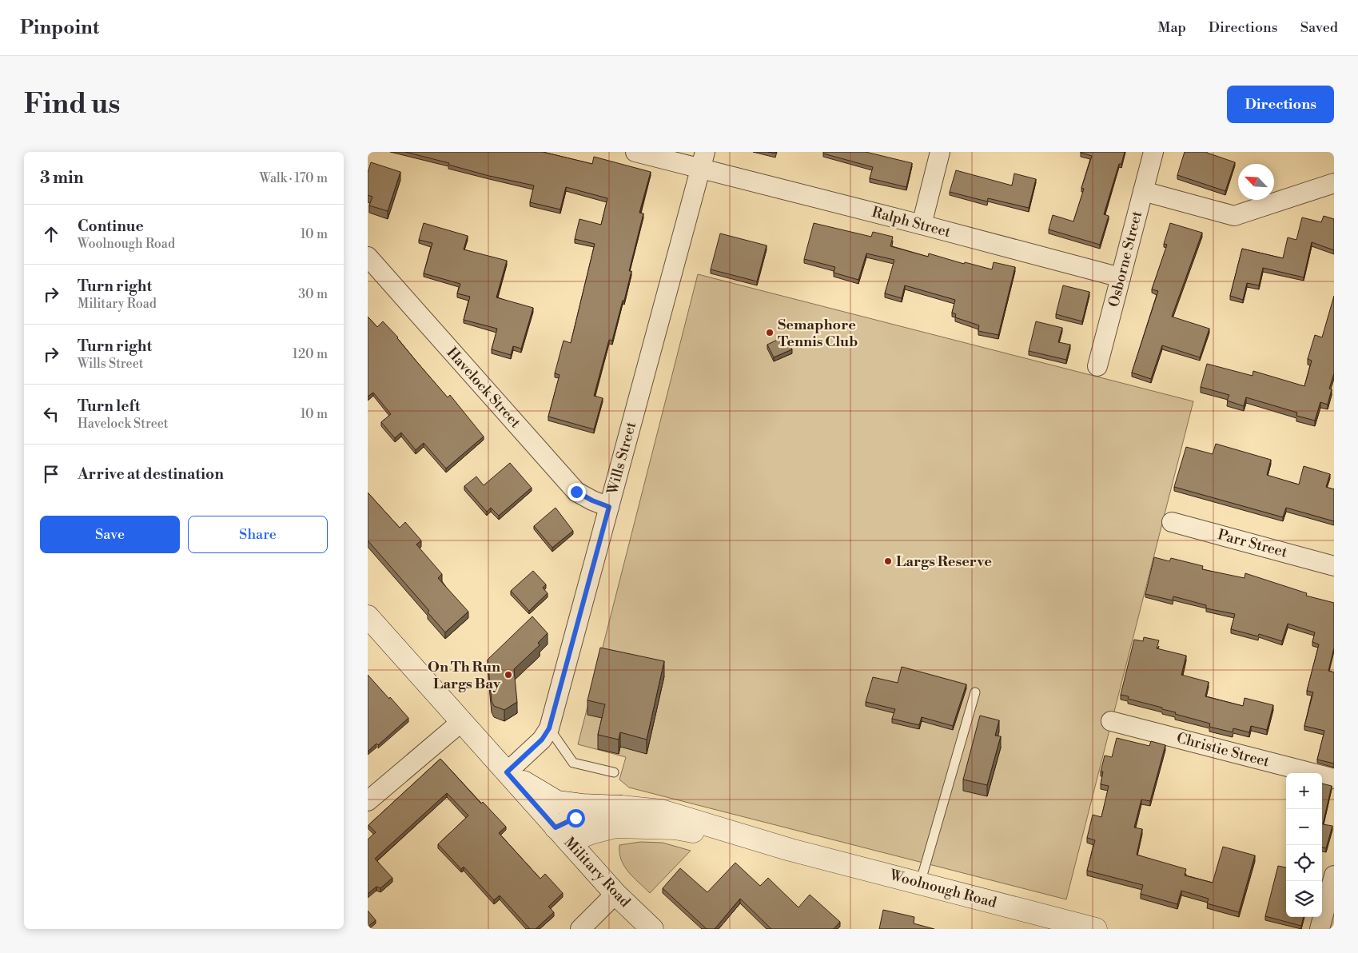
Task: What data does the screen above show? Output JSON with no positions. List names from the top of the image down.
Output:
{
  "streets": {
    "street": [
      "Ralph Street",
      "Osborne Street",
      "Havelock Street",
      "Wills Street",
      "Parr Street",
      "Christie Street",
      "Military Road",
      "Woolnough Road"
    ]
  },
  "crossings": [
    ["Ralph Street", "Osborne Street"],
    ["Ralph Street", "Wills Street"],
    ["Havelock Street", "Wills Street"],
    ["Wills Street", "Military Road"],
    ["Military Road", "Woolnough Road"]
  ],
  "places": ["Semaphore Tennis Club", "Largs Reserve", "On Th Run Largs Bay"],
  "north": "top left",
  "page": {
    "header": "Pinpoint",
    "nav": ["Map", "Directions", "Saved"],
    "buttons": [
      "Directions",
      ["Save", "Share"]
    ],
    "title": "Find us",
    "heading": ["3 min", "Walk · 170 m"],
    "list": [
      ["Continue", "Woolnough Road", "10 m"],
      ["Turn right", "Military Road", "30 m"],
      ["Turn right", "Wills Street", "120 m"],
      ["Turn left", "Havelock Street", "10 m"],
      "Arrive at destination"
    ],
    "map_buttons": ["+", "−"]
  }
}
